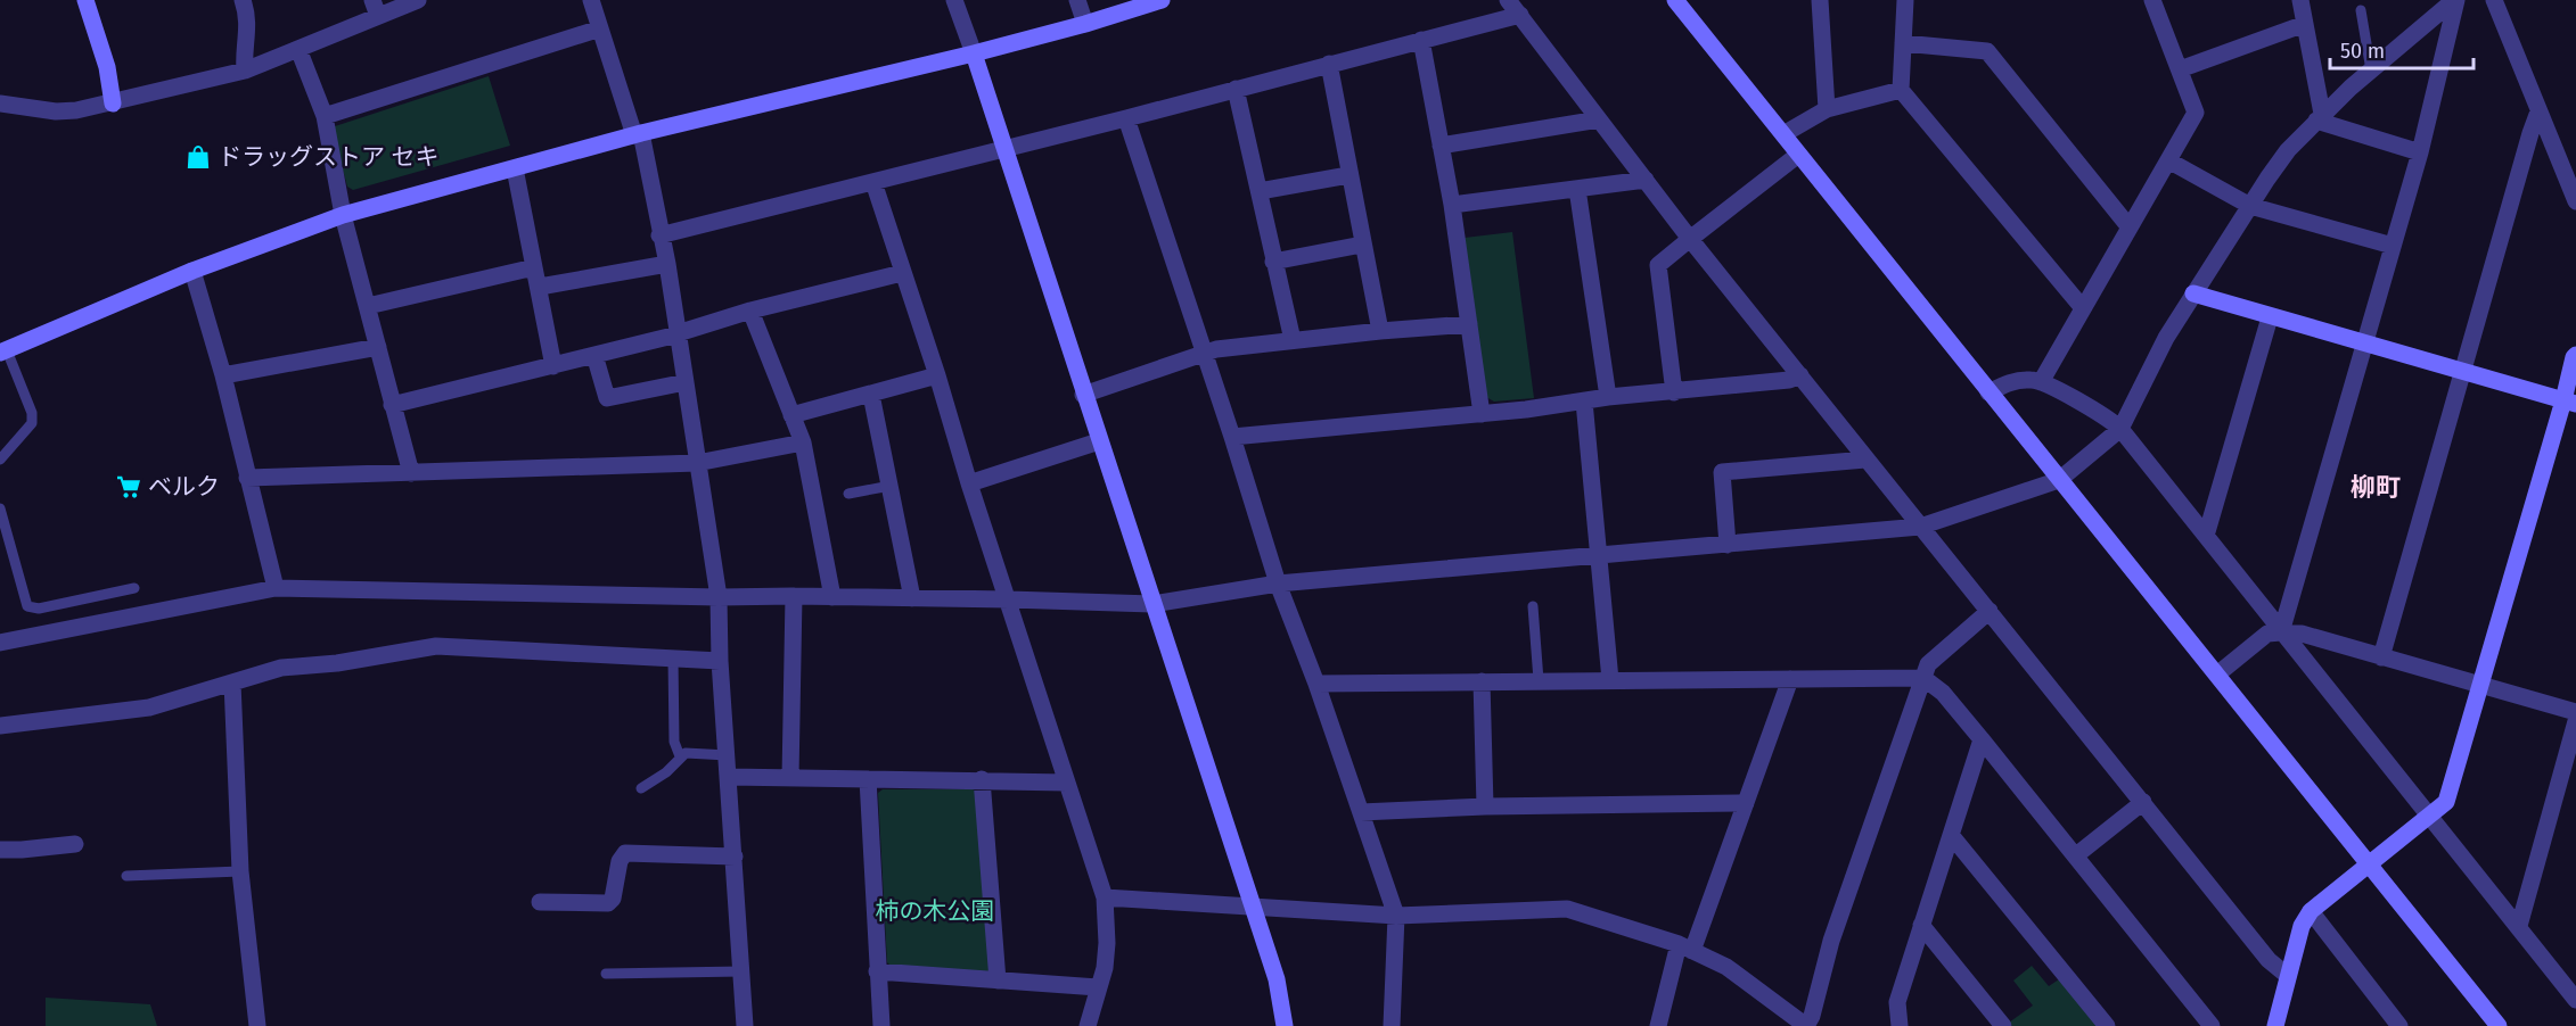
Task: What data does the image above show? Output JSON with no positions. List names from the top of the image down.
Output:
{
  "districts": ["柳町"],
  "parks": ["柿の木公園"],
  "places": {
    "shop": ["ドラッグストア セキ"],
    "supermarket": ["ベルク"]
  },
  "scale_bar": "50 m"
}
